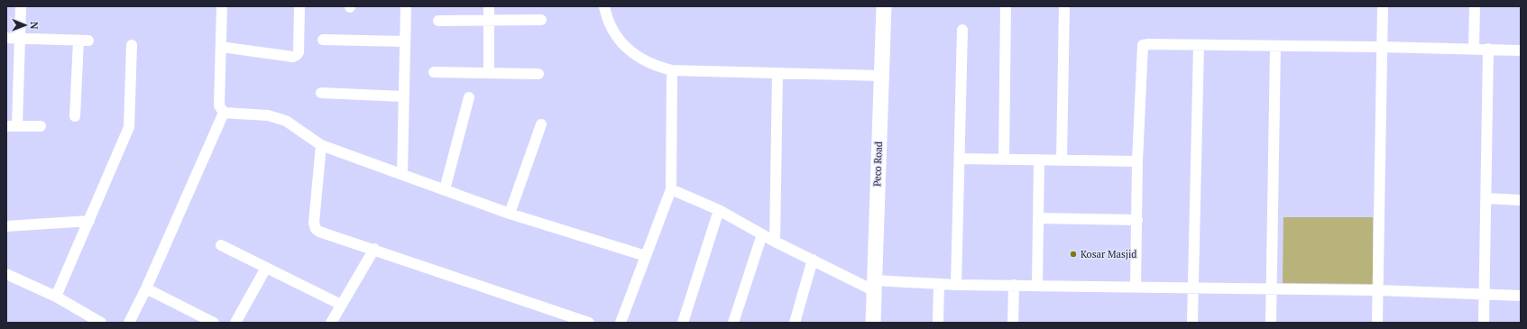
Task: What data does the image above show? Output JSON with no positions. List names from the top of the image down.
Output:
{
  "streets": {
    "street": ["Peco Road"]
  },
  "places": ["Kosar Masjid"],
  "north": "right"
}
